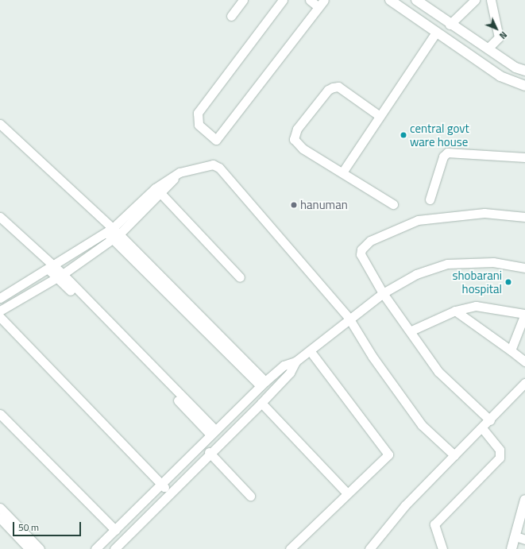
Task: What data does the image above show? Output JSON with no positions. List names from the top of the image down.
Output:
{
  "places": ["central govt ware house", "hanuman", "shobarani hospital"],
  "scale_bar": "50 m",
  "north": "bottom right"
}
